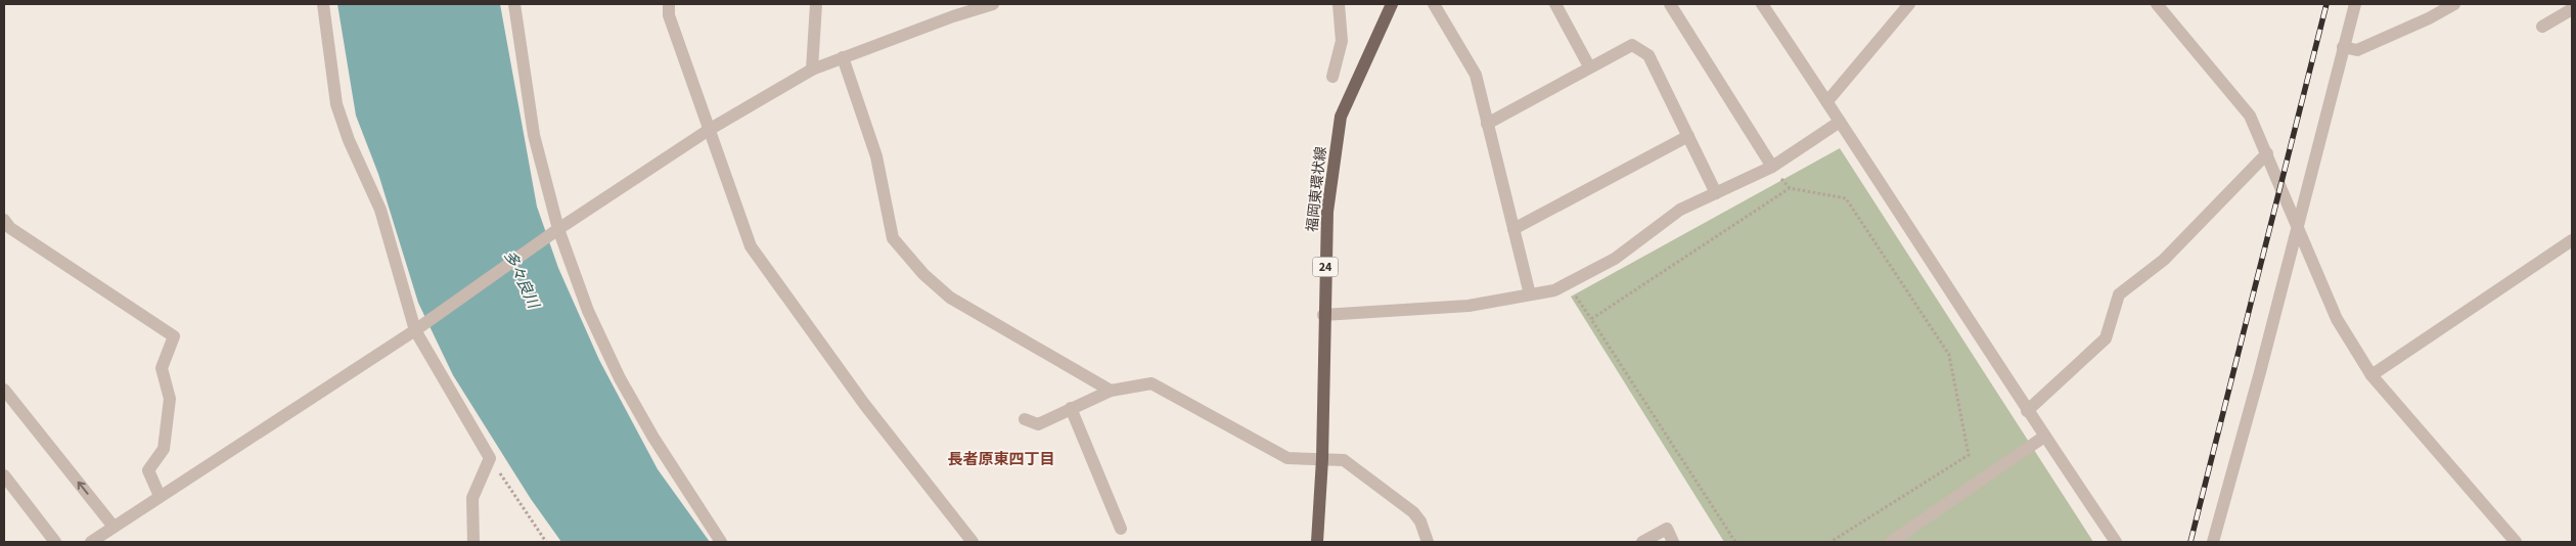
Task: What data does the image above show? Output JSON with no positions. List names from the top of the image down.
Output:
{
  "streets": {
    "main road": ["福岡東環状線", "24"]
  },
  "districts": ["長者原東四丁目"],
  "water": ["多々良川"]
}
